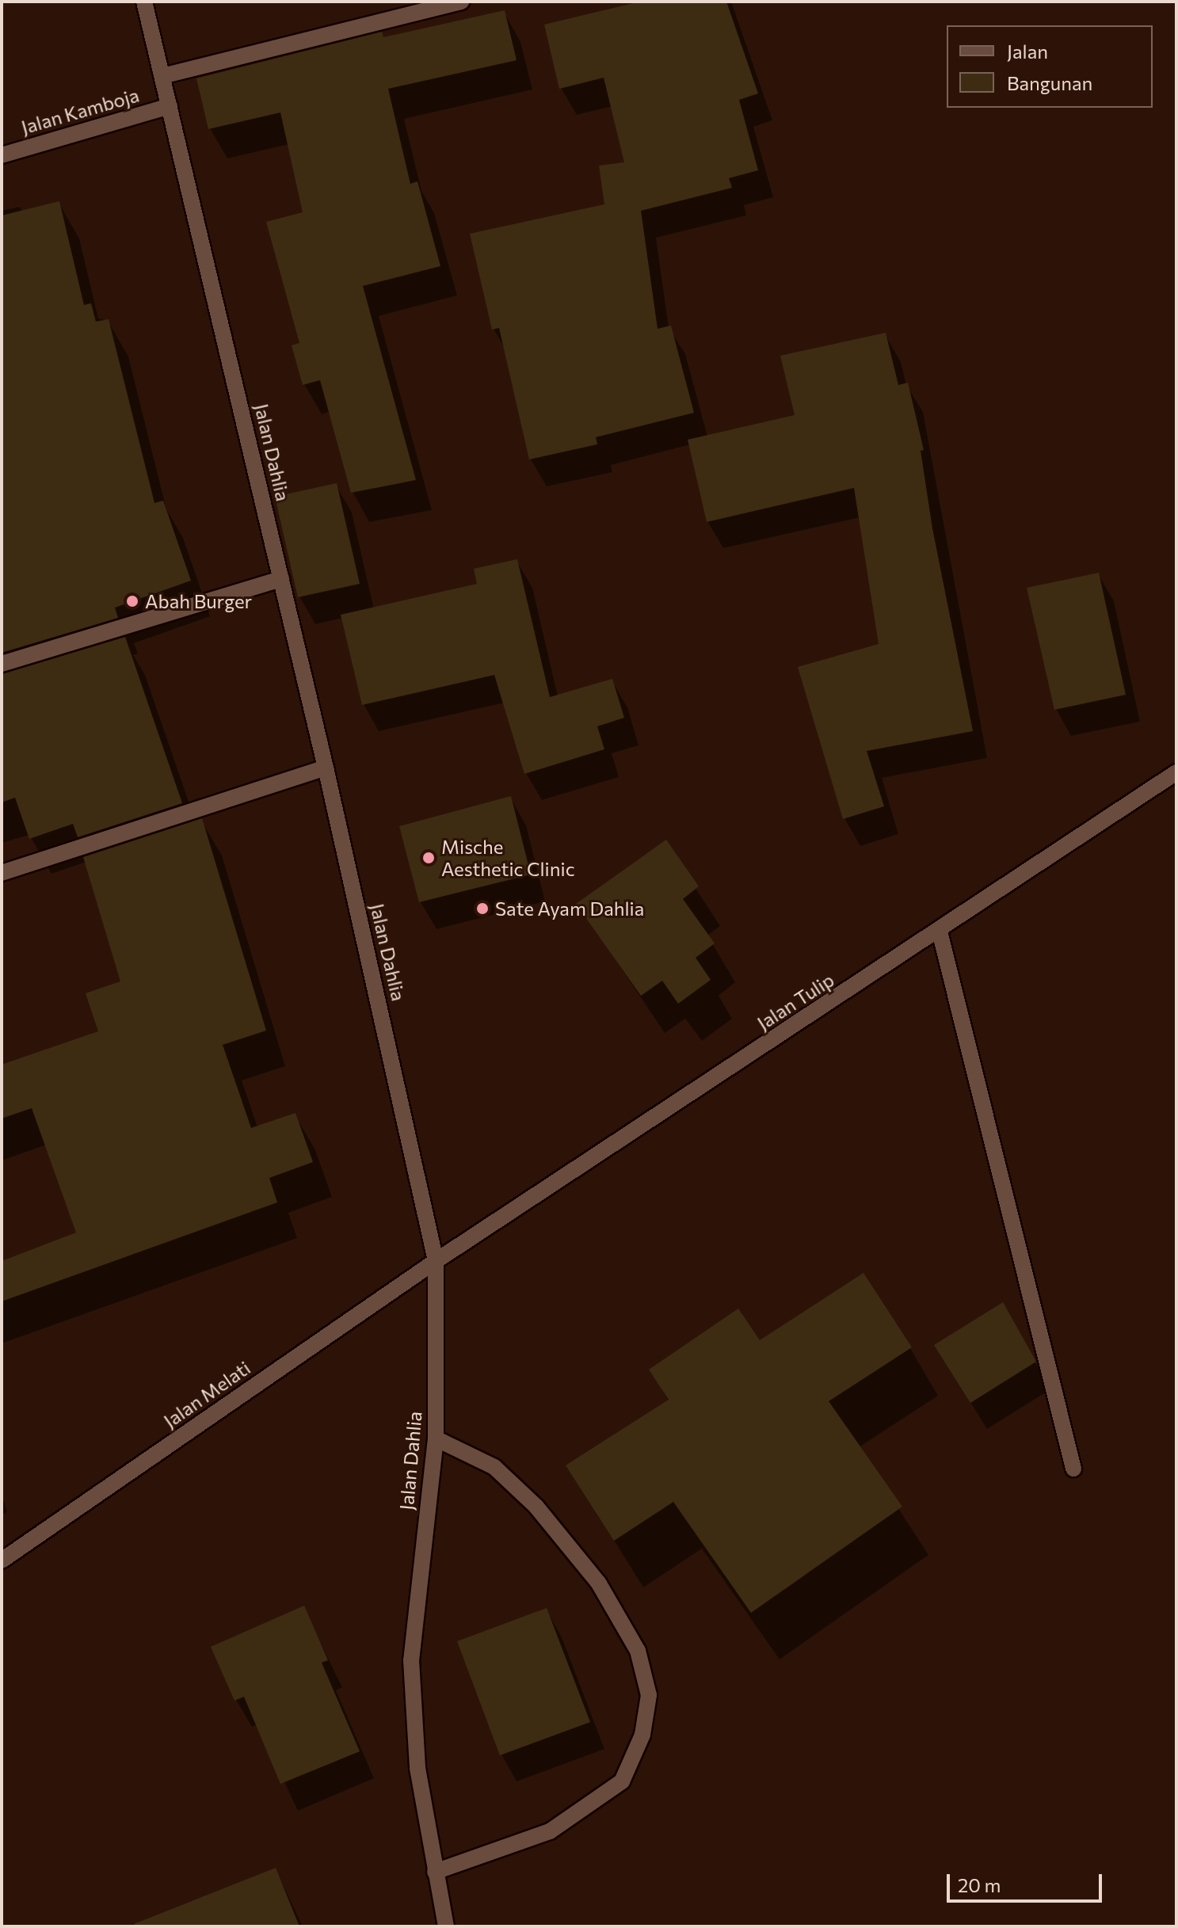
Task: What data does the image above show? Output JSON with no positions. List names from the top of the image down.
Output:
{
  "streets": {
    "street": [
      "Jalan Kamboja",
      "Jalan Dahlia",
      "Jalan Tulip",
      "Jalan Melati"
    ]
  },
  "crossings": [
    ["Jalan Kamboja", "Jalan Dahlia"],
    ["Jalan Dahlia", "Jalan Tulip"],
    ["Jalan Dahlia", "Jalan Melati"],
    ["Jalan Tulip", "Jalan Melati"]
  ],
  "places": ["Abah Burger", "Mische Aesthetic Clinic", "Sate Ayam Dahlia"],
  "legend": ["Jalan", "Bangunan"],
  "scale_bar": "20 m"
}
